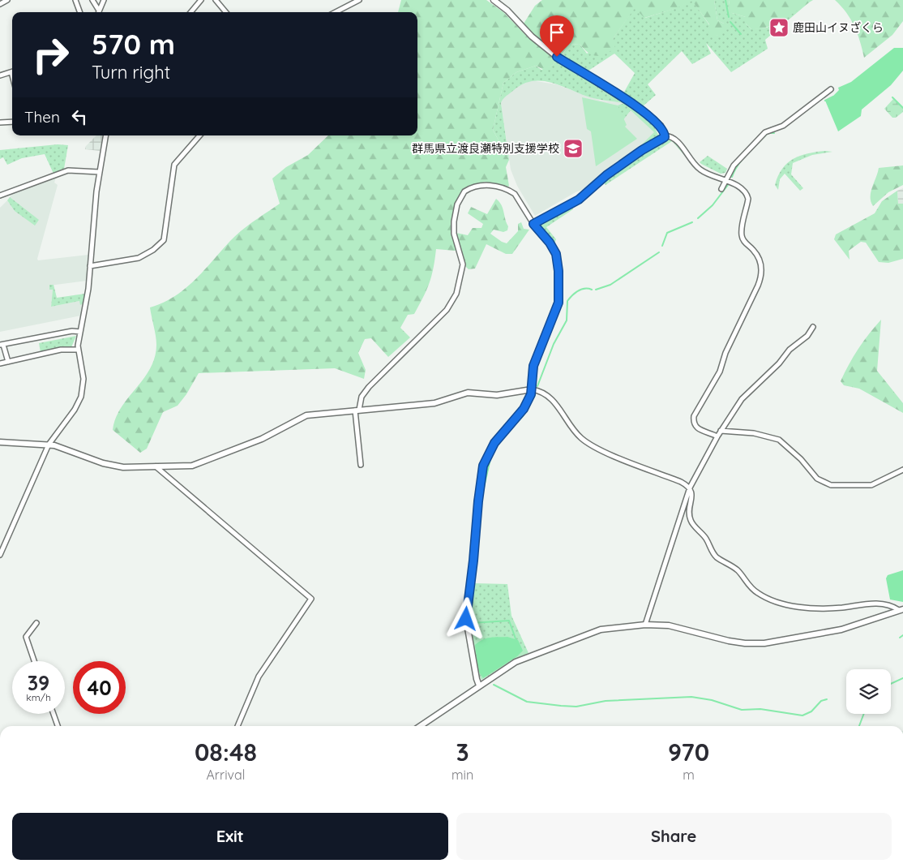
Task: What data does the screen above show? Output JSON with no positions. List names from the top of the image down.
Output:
{
  "places": {
    "place": ["鹿田山イヌざくら"],
    "school or university": ["群馬県立渡良瀬特別支援学校"]
  },
  "page": {
    "turn": ["570 m", "Turn right"],
    "then": "Then",
    "speed": "39 km/h",
    "limit": "40",
    "eta": [
      "08:48",
      "Arrival",
      "3",
      "min",
      "970",
      "m"
    ],
    "buttons": ["Exit", "Share"]
  }
}
